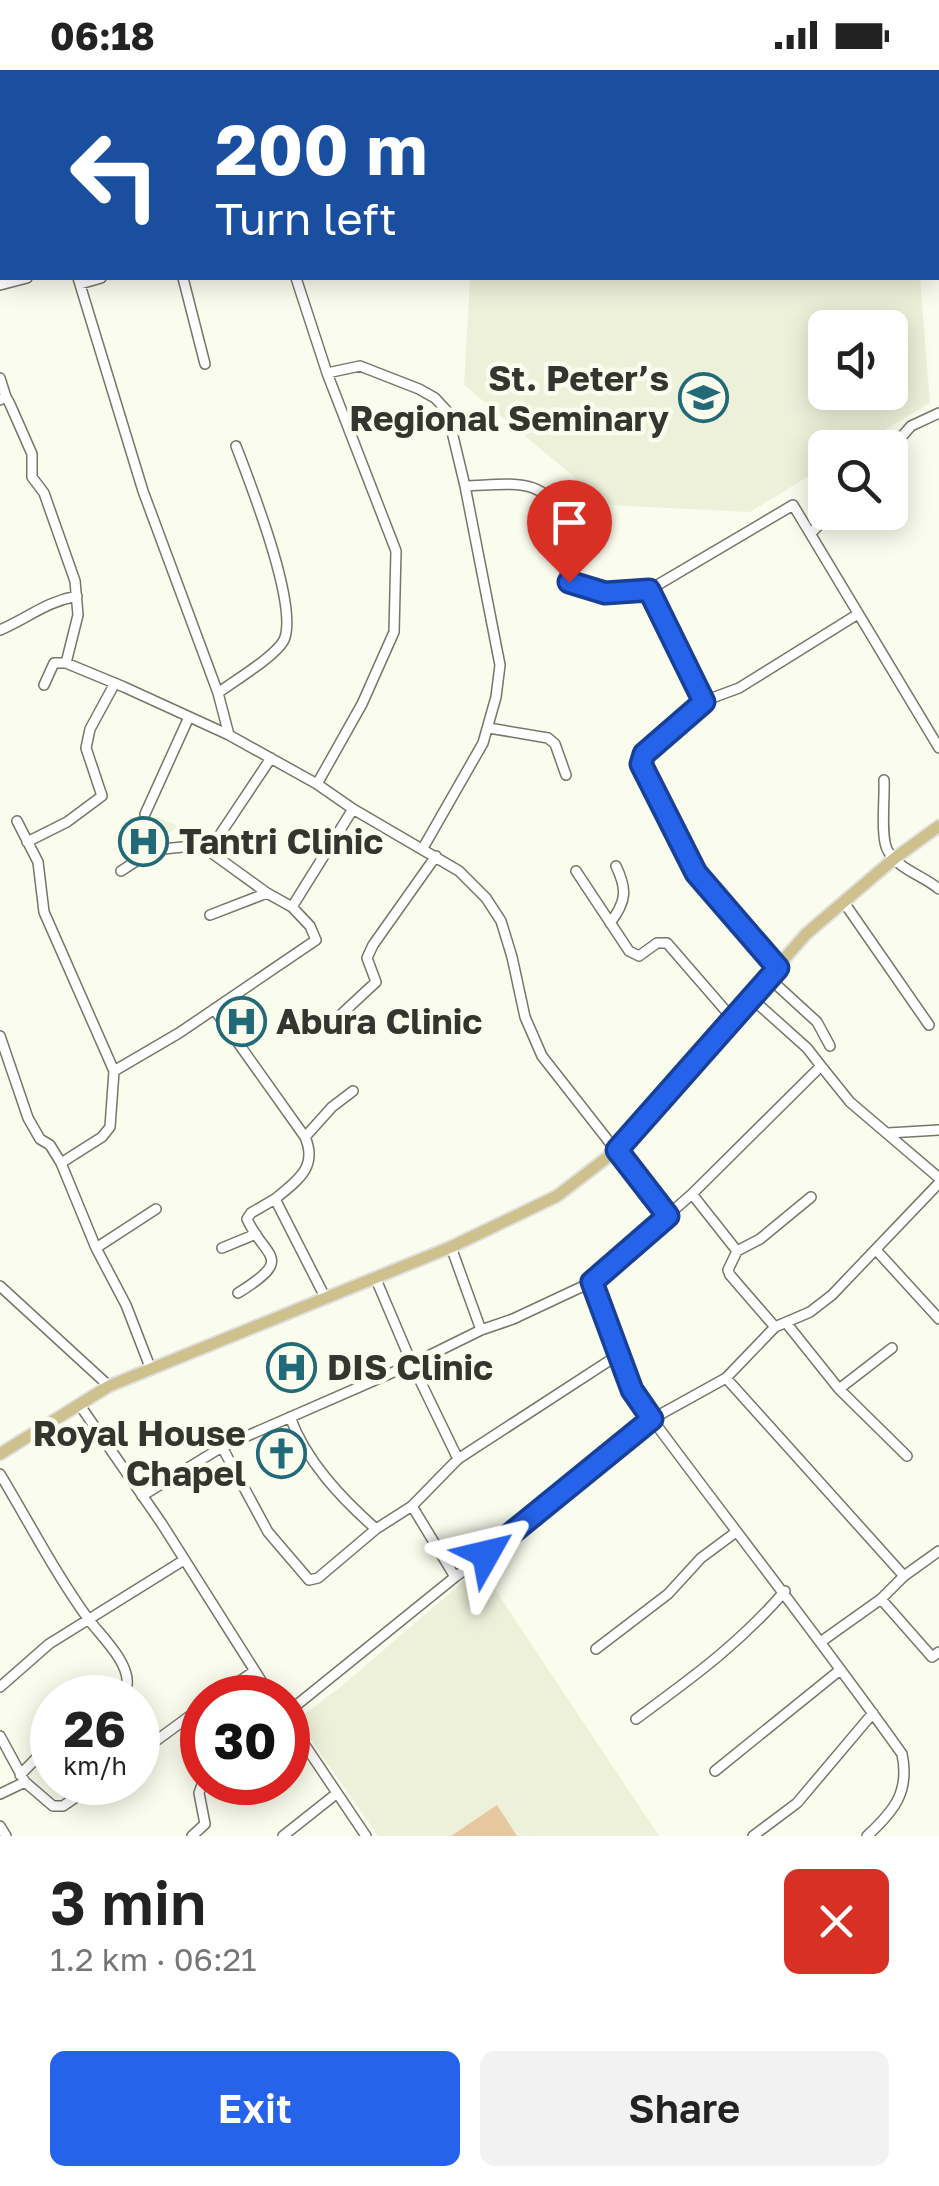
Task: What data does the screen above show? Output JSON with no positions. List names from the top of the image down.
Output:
{
  "places": {
    "school or university": ["St. Peter’s Regional Seminary"],
    "hospital": ["Tantri Clinic", "Abura Clinic", "DIS Clinic"],
    "church": ["Royal House Chapel"]
  },
  "page": {
    "status": "06:18",
    "turn": ["200 m", "Turn left"],
    "speed": "26 km/h",
    "limit": "30",
    "heading": ["3 min", "1.2 km · 06:21"],
    "buttons": ["Exit", "Share"]
  }
}
